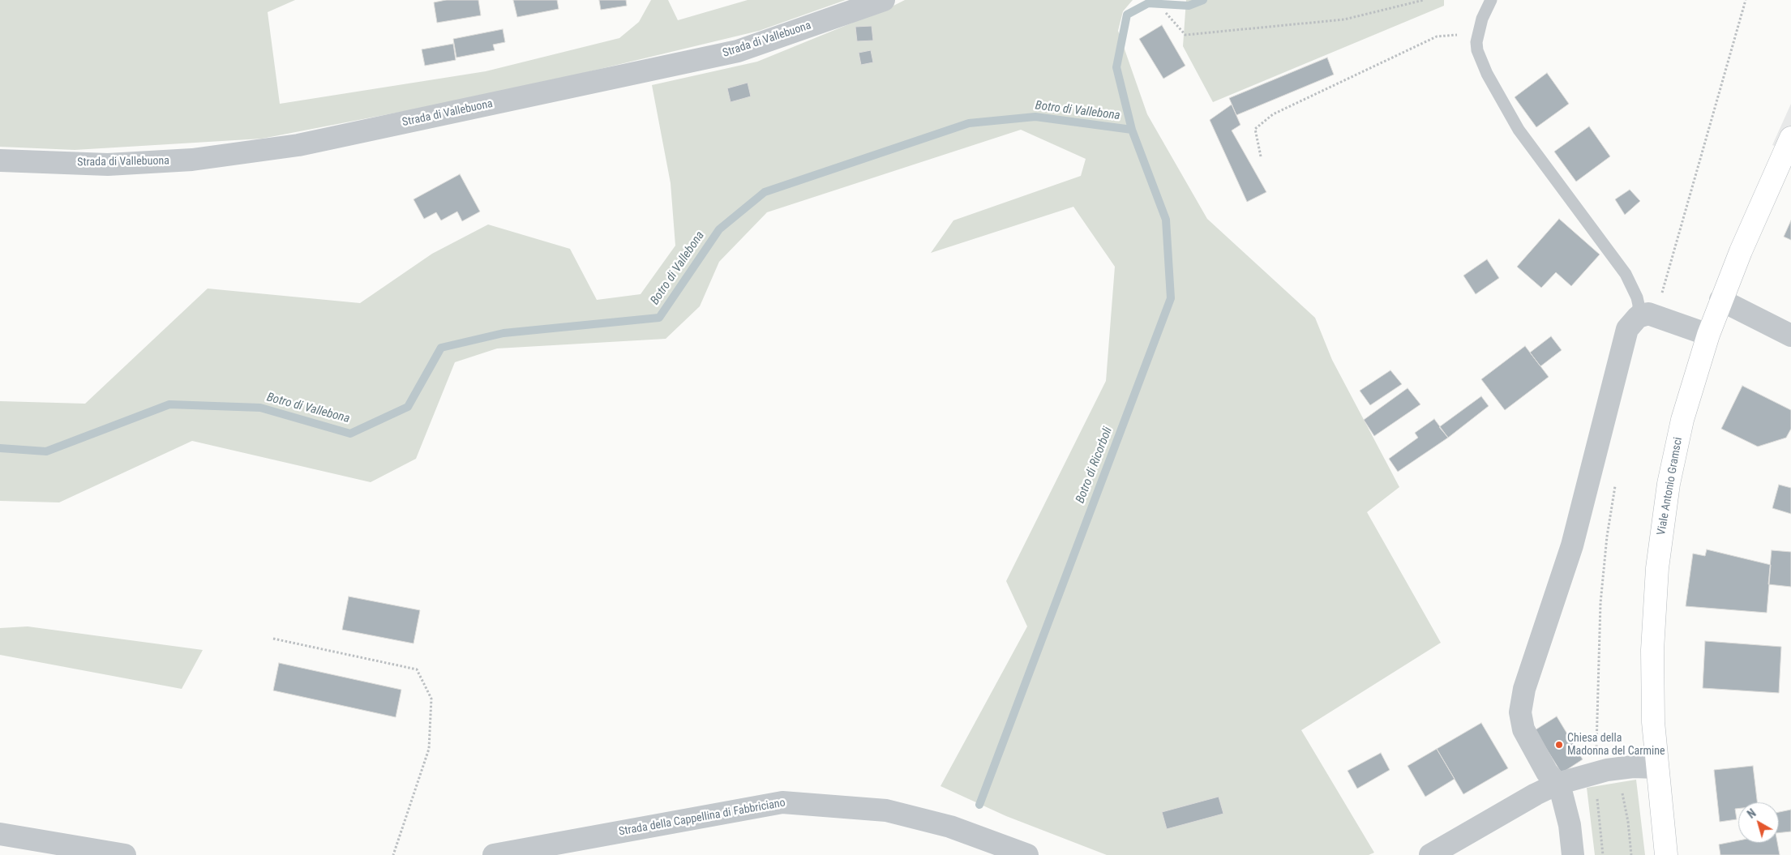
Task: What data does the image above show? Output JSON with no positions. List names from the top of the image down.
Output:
{
  "streets": {
    "main road": ["Viale Antonio Gramsci"],
    "street": ["Strada di Vallebuona", "Strada della Cappellina di Fabbriciano"]
  },
  "water": ["Botro di Vallebona", "Botro di Ricorboli"],
  "places": ["Chiesa della Madonna del Carmine"],
  "north": "top left"
}
